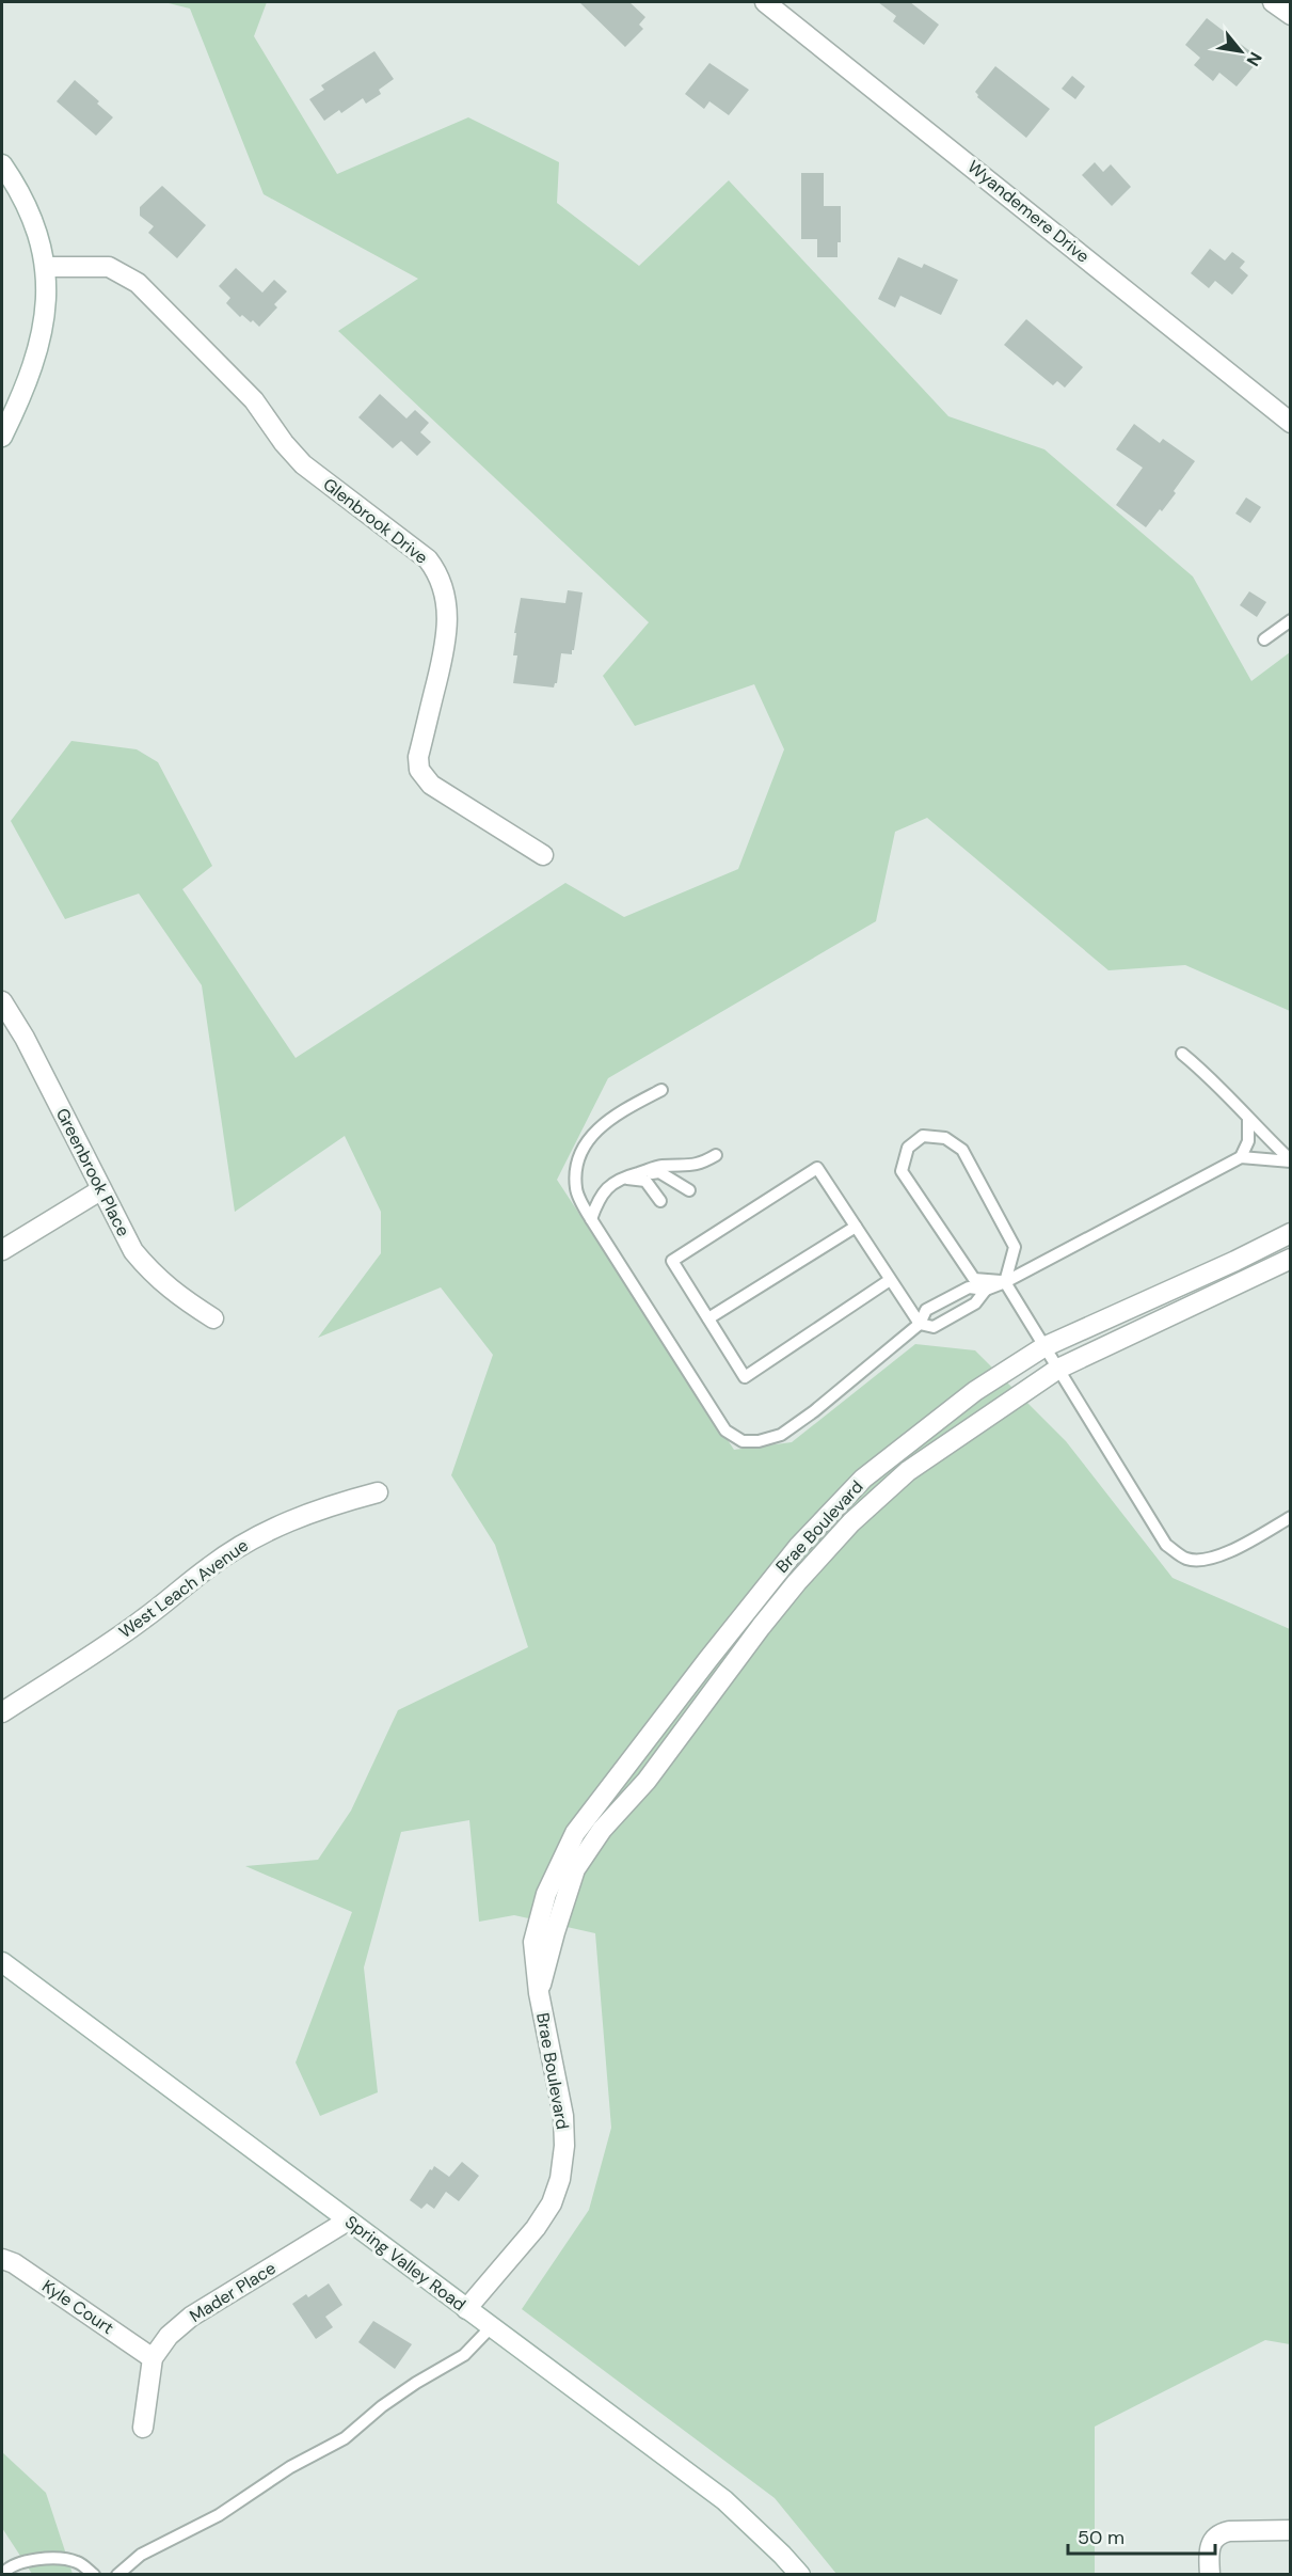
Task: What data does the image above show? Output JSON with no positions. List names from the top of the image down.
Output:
{
  "streets": {
    "street": [
      "Wyandemere Drive",
      "Glenbrook Drive",
      "Greenbrook Place",
      "Brae Boulevard",
      "West Leach Avenue",
      "Spring Valley Road",
      "Mader Place",
      "Kyle Court"
    ]
  },
  "crossings": [
    ["Brae Boulevard", "Spring Valley Road"],
    ["Spring Valley Road", "Mader Place"],
    ["Mader Place", "Kyle Court"]
  ],
  "scale_bar": "50 m",
  "north": "bottom right"
}
